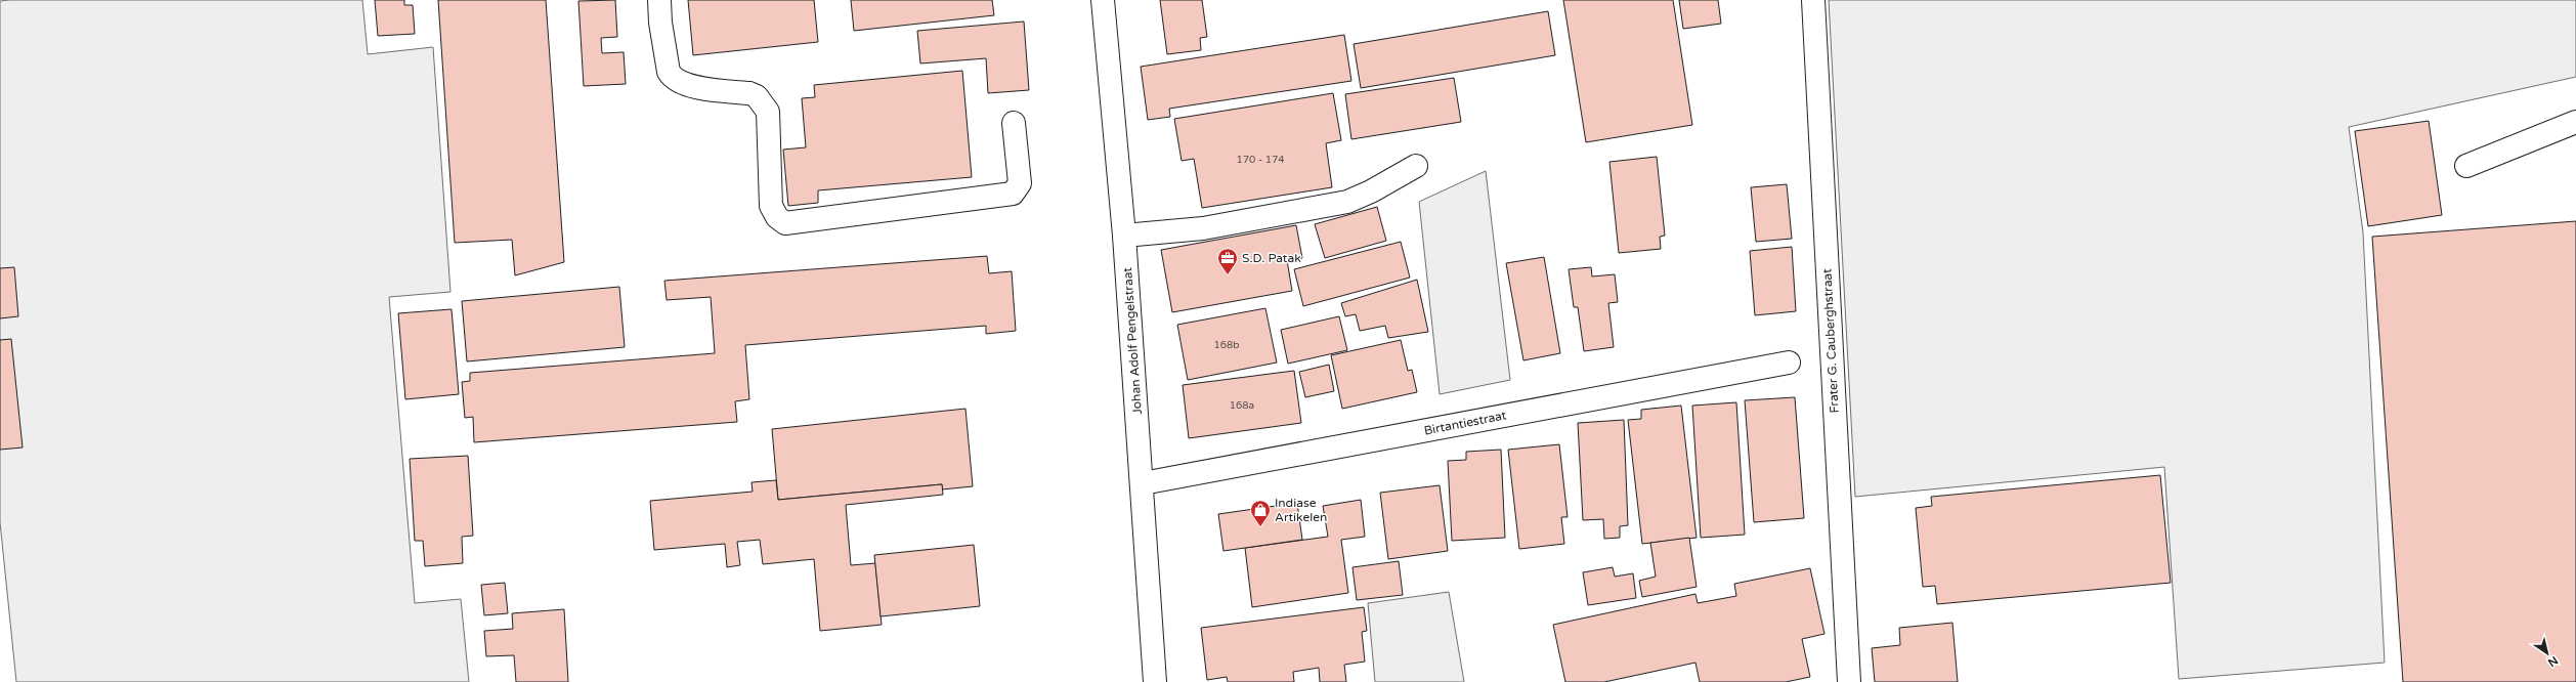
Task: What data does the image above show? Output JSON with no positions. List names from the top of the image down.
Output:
{
  "streets": {
    "street": ["Johan Adolf Pengelstraat", "Frater G. Cauberghstraat", "Birtantiestraat"]
  },
  "crossings": [
    ["Johan Adolf Pengelstraat", "Birtantiestraat"]
  ],
  "places": {
    "office": ["S.D. Patak"],
    "shop": ["Indiase Artikelen"]
  },
  "house_numbers": ["170 - 174", "168b", "168a"],
  "north": "bottom right"
}
